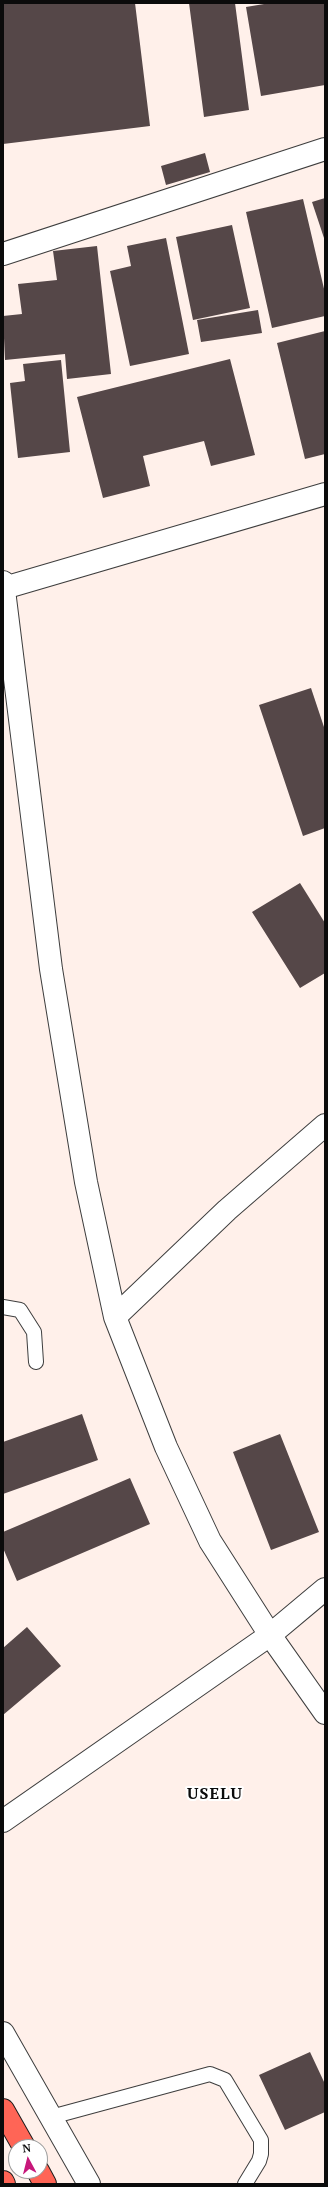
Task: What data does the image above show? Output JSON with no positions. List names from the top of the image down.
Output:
{
  "districts": ["USELU"],
  "north": "top"
}
